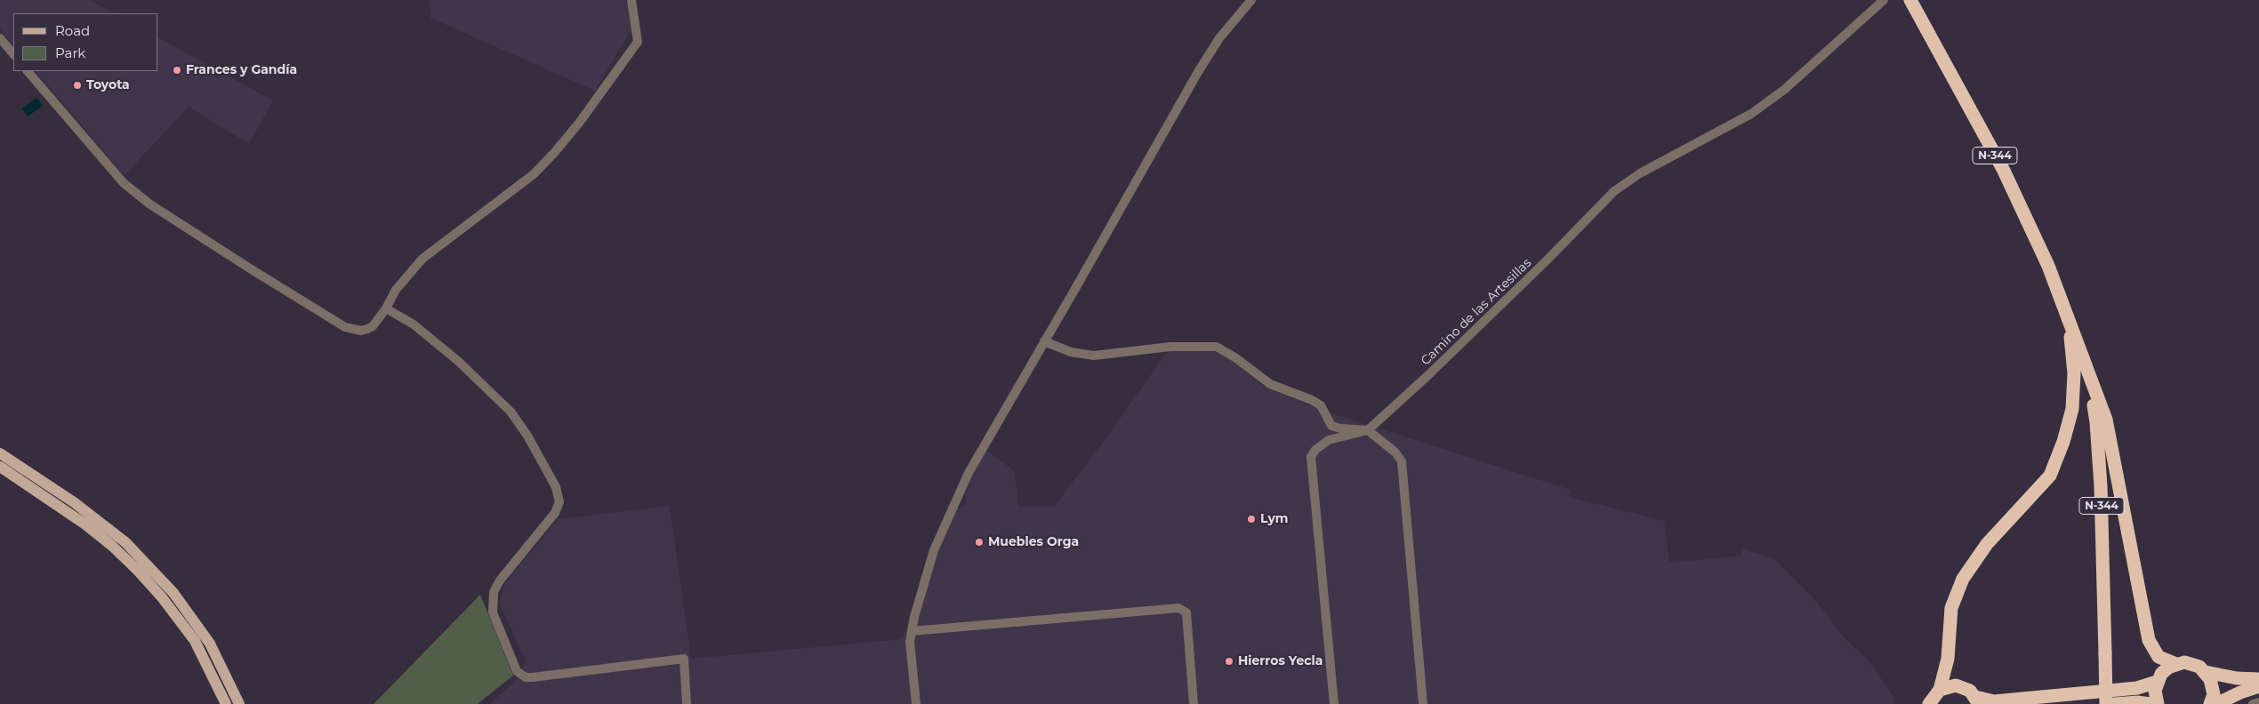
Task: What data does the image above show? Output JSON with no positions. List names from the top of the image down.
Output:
{
  "streets": {
    "highway": ["N-344"],
    "street": ["Camino de las Artesillas"]
  },
  "places": [
    "Frances y Gandía",
    "Toyota",
    "Lym",
    "Muebles Orga",
    "Hierros Yecla"
  ],
  "legend": ["Road", "Park"]
}
